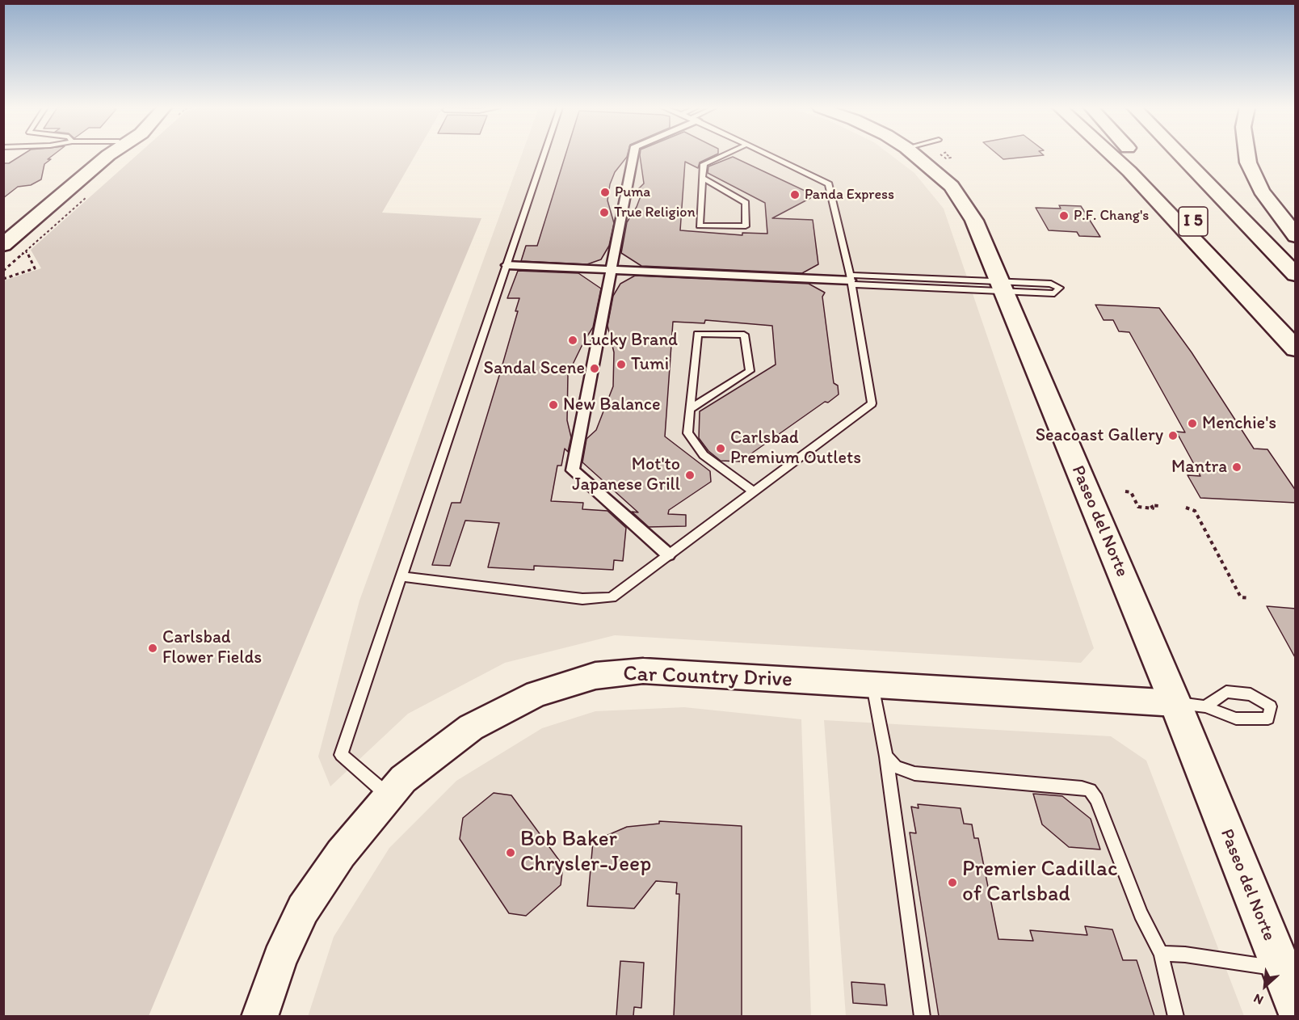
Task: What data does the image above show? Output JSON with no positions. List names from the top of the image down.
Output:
{
  "streets": {
    "main road": ["I 5", "Paseo del Norte"],
    "street": ["Car Country Drive"]
  },
  "crossings": [
    ["Paseo del Norte", "Car Country Drive"]
  ],
  "places": [
    "Puma",
    "Panda Express",
    "True Religion",
    "P.F. Chang's",
    "Lucky Brand",
    "Tumi",
    "Sandal Scene",
    "New Balance",
    "Menchie's",
    "Seacoast Gallery",
    "Carlsbad Premium Outlets",
    "Mantra",
    "Mot'to Japanese Grill",
    "Carlsbad Flower Fields",
    "Bob Baker Chrysler-Jeep",
    "Premier Cadillac of Carlsbad"
  ],
  "north": "bottom left"
}
